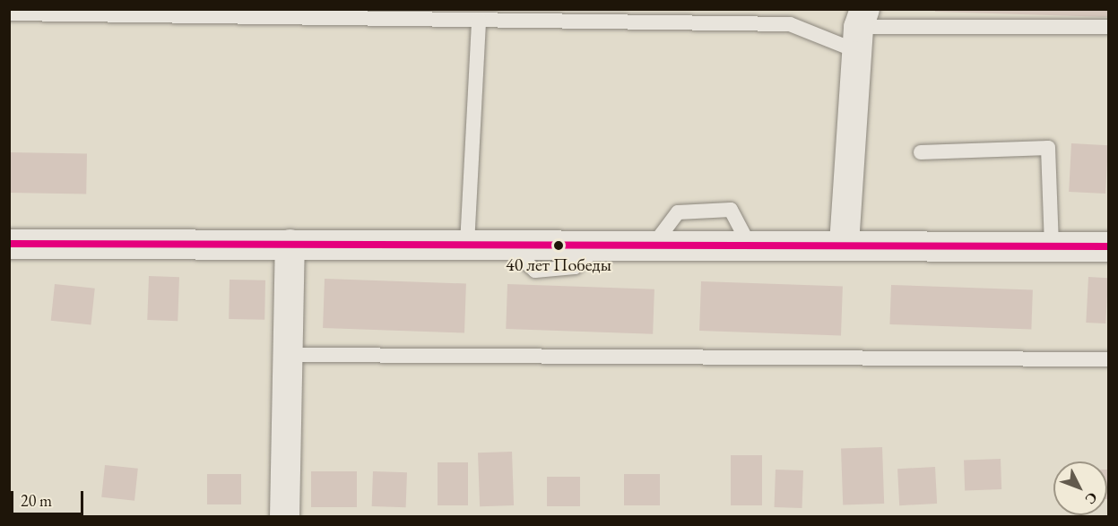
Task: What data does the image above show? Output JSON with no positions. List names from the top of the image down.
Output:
{
  "places": ["40 лет Победы"],
  "scale_bar": "20 m",
  "north": "bottom right"
}
